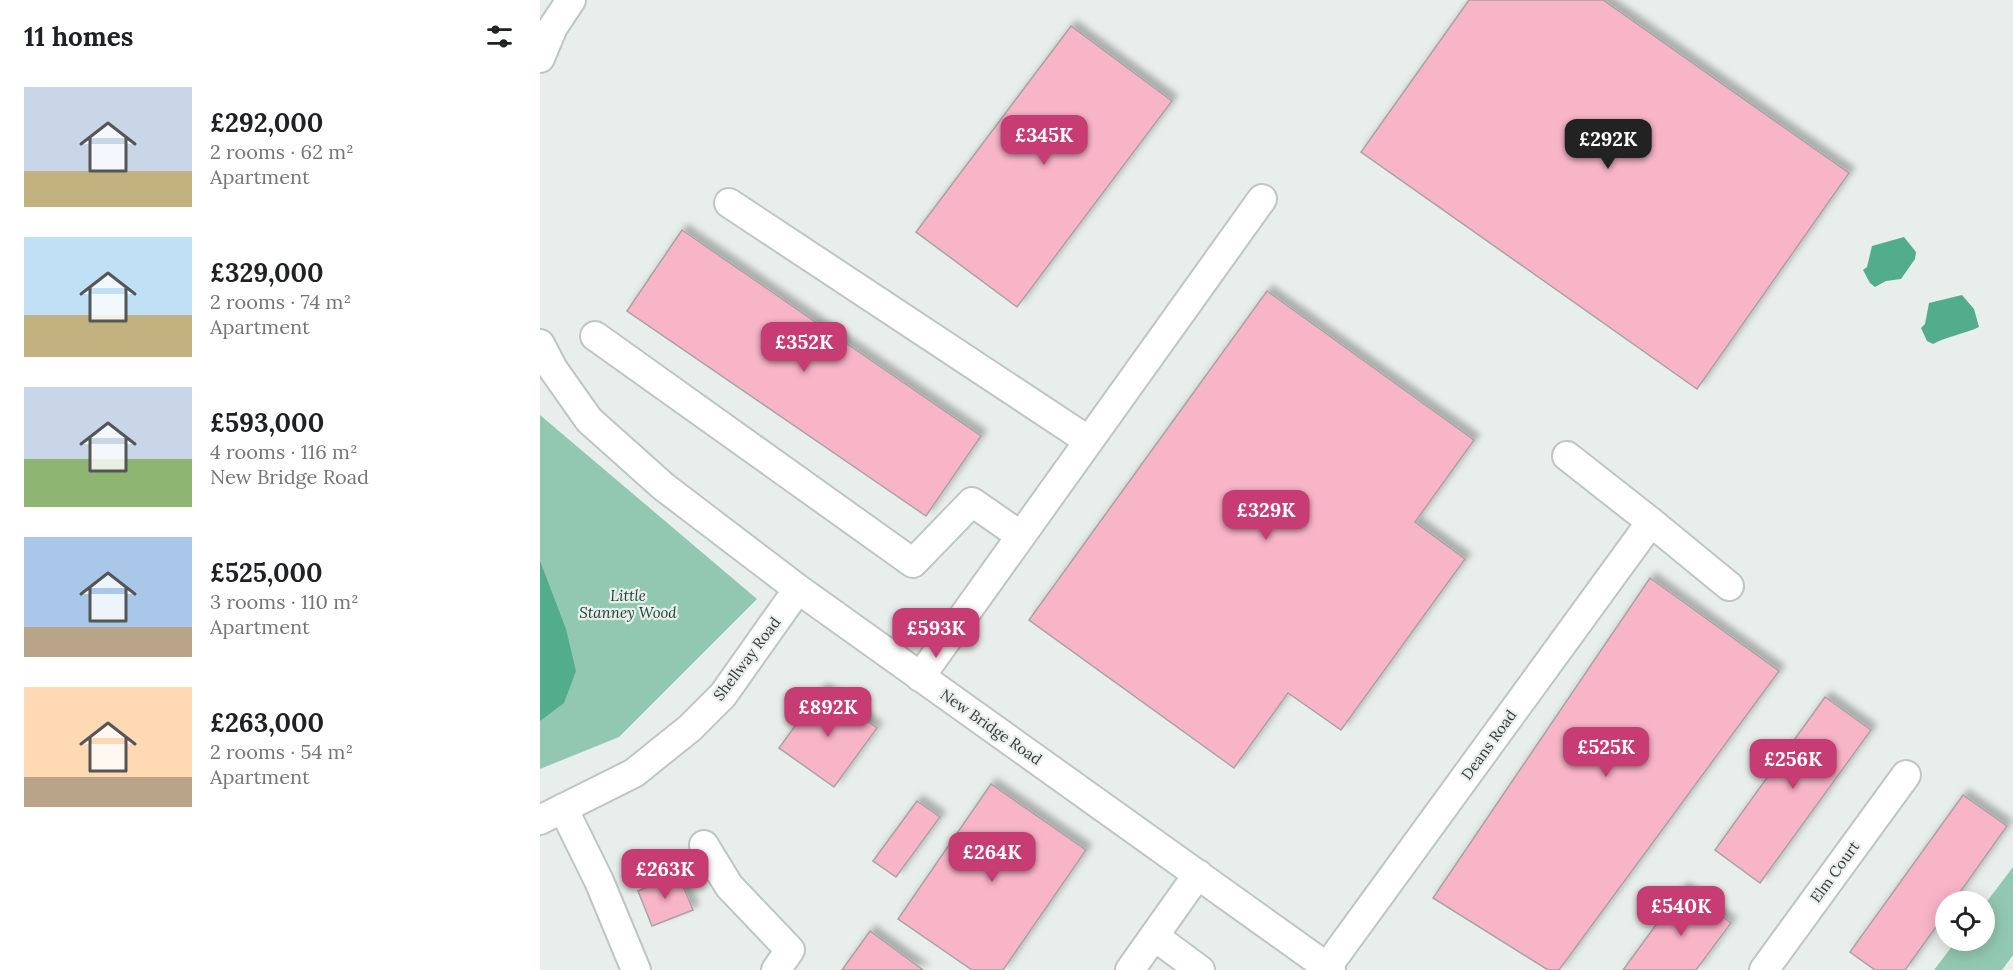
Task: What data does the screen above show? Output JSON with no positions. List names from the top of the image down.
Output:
{
  "streets": {
    "street": [
      "Shellway Road",
      "New Bridge Road",
      "Deans Road",
      "Elm Court"
    ]
  },
  "crossings": [
    ["Shellway Road", "New Bridge Road"],
    ["New Bridge Road", "Deans Road"]
  ],
  "parks": ["Little Stanney Wood"],
  "page": {
    "heading": "11 homes",
    "list": [
      {
        "name": "£292,000",
        "note": "2 rooms · 62 m² · Apartment"
      },
      {
        "name": "£329,000",
        "note": "2 rooms · 74 m² · Apartment"
      },
      {
        "name": "£593,000",
        "note": "4 rooms · 116 m² · New Bridge Road"
      },
      {
        "name": "£525,000",
        "note": "3 rooms · 110 m² · Apartment"
      },
      {
        "name": "£263,000",
        "note": "2 rooms · 54 m² · Apartment"
      }
    ],
    "price": [
      "£345K",
      "£292K",
      "£352K",
      "£329K",
      "£593K",
      "£892K",
      "£525K",
      "£256K",
      "£264K",
      "£263K",
      "£540K"
    ]
  }
}
